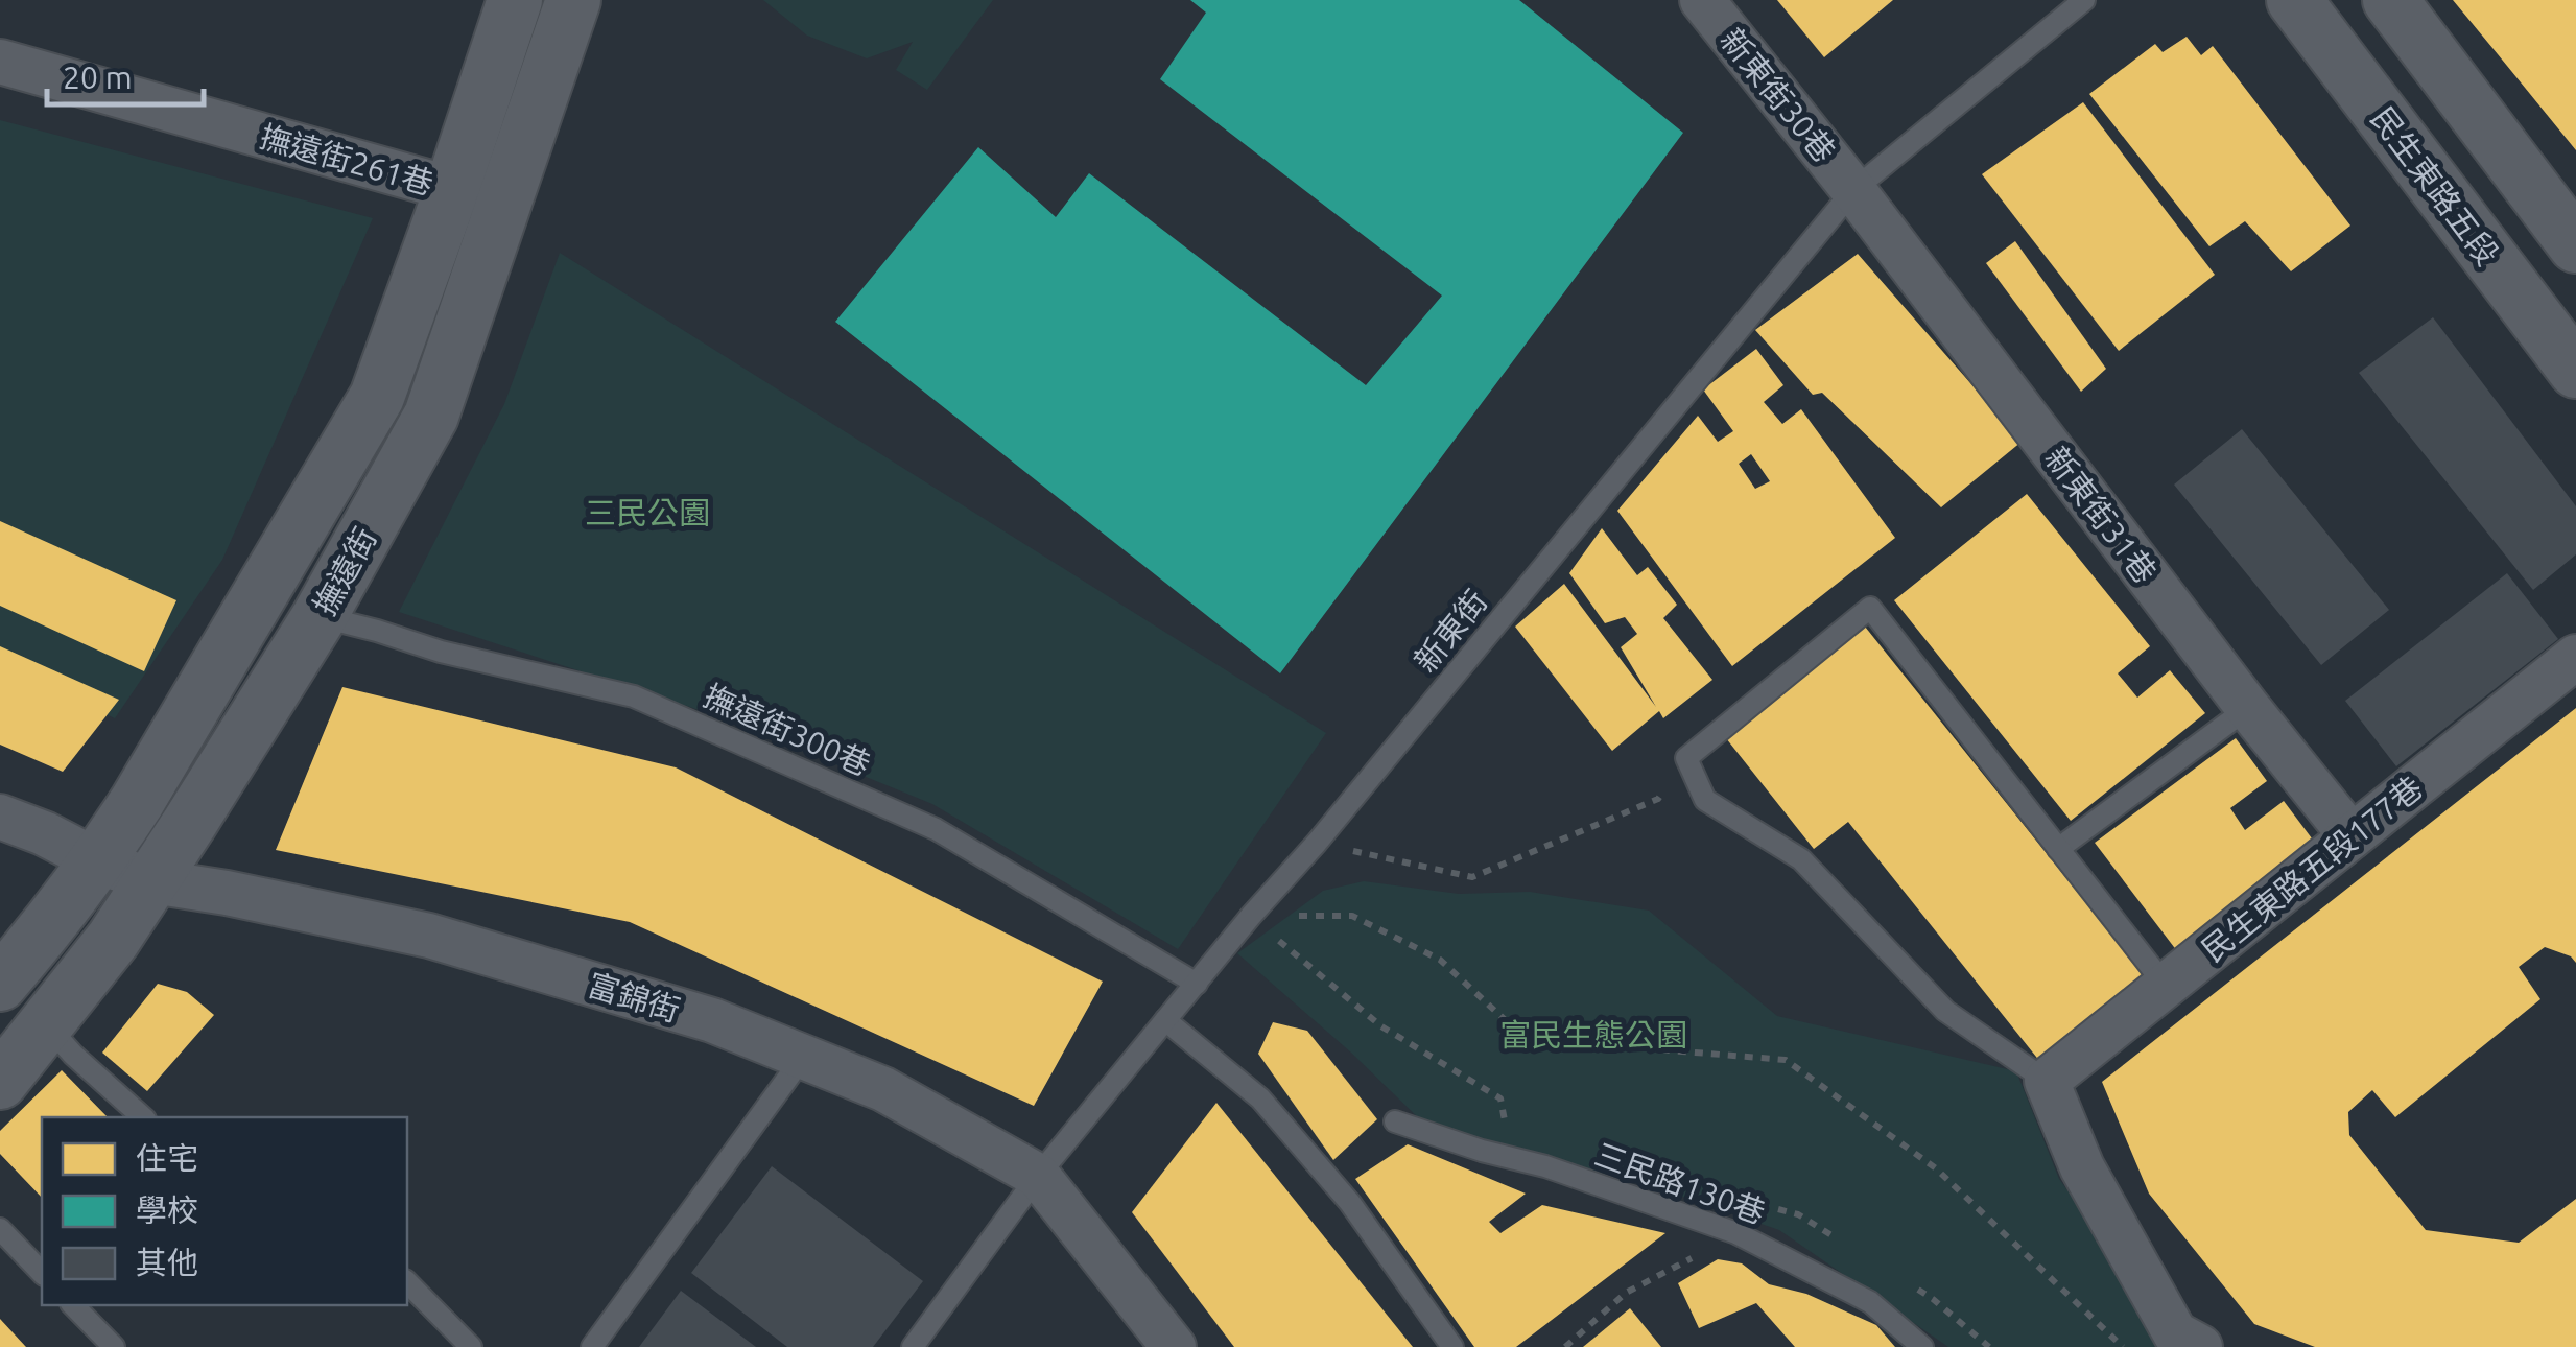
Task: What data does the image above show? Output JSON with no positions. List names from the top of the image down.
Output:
{
  "streets": {
    "street": [
      "新東街30巷",
      "撫遠街261巷",
      "民生東路五段",
      "新東街31巷",
      "撫遠街",
      "民生東路五段177巷",
      "富錦街"
    ],
    "lane": ["新東街", "撫遠街300巷", "三民路130巷"]
  },
  "crossings": [
    ["新東街30巷", "新東街31巷"],
    ["新東街30巷", "新東街"],
    ["撫遠街261巷", "撫遠街"],
    ["新東街31巷", "新東街"],
    ["新東街31巷", "民生東路五段177巷"],
    ["撫遠街", "撫遠街300巷"],
    ["撫遠街", "富錦街"],
    ["新東街", "撫遠街300巷"],
    ["新東街", "富錦街"]
  ],
  "parks": ["三民公園", "富民生態公園"],
  "legend": ["住宅", "學校", "其他"],
  "scale_bar": "20 m"
}
